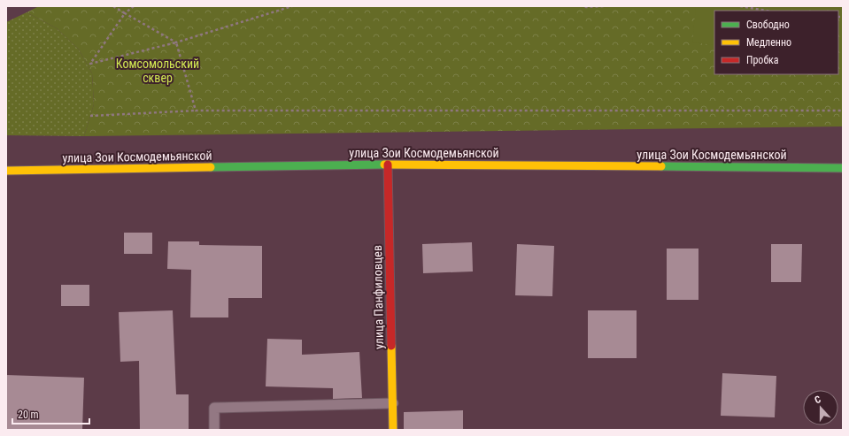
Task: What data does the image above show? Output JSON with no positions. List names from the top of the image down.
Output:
{
  "streets": {
    "main road": ["улица Зои Космодемьянской", "улица Панфиловцев"]
  },
  "crossings": [
    ["улица Зои Космодемьянской", "улица Панфиловцев"]
  ],
  "parks": ["Комсомольский сквер"],
  "legend": ["Свободно", "Медленно", "Пробка"],
  "scale_bar": "20 m",
  "north": "top"
}
